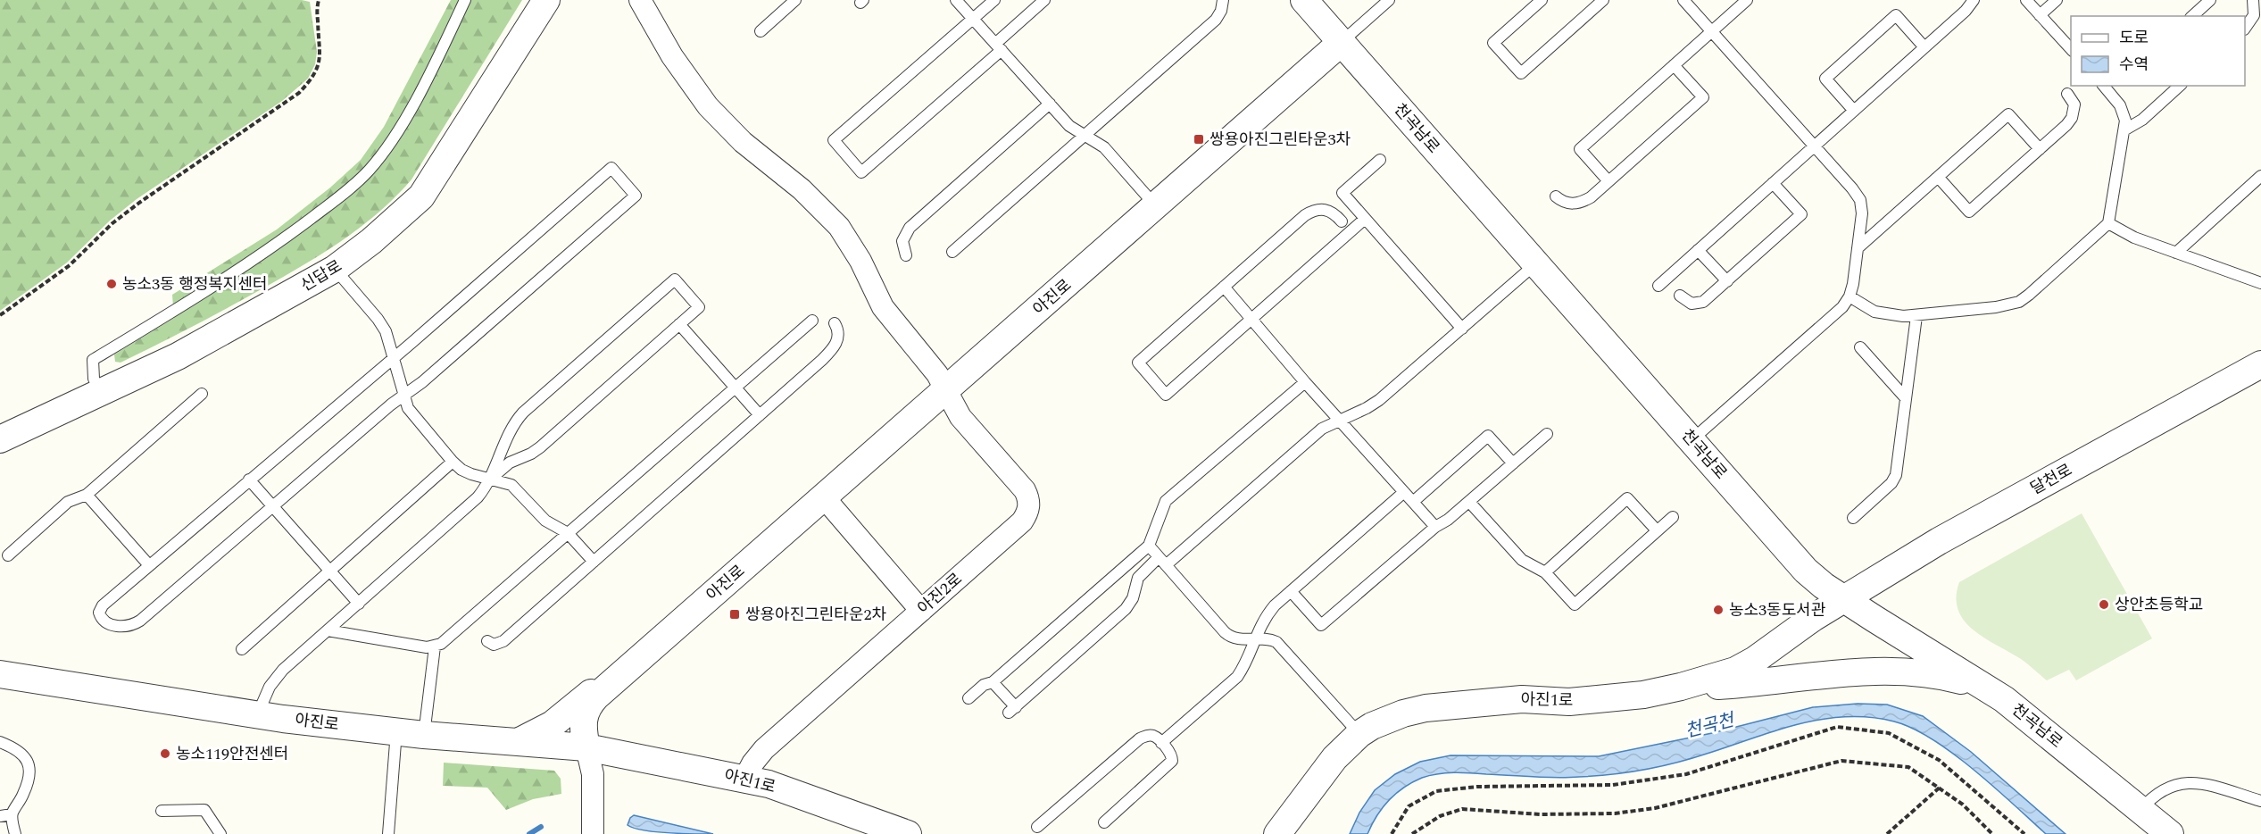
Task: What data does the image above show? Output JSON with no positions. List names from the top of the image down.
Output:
{
  "streets": {
    "street": [
      "천곡남로",
      "신답로",
      "아진로",
      "달천로",
      "아진2로",
      "아진1로"
    ]
  },
  "crossings": [
    ["천곡남로", "아진로"],
    ["천곡남로", "달천로"],
    ["천곡남로", "아진1로"],
    ["아진로", "아진2로"],
    ["아진로", "아진1로"],
    ["달천로", "아진1로"],
    ["아진2로", "아진1로"]
  ],
  "water": ["천곡천"],
  "places": {
    "transit": ["쌍용아진그린타운3차", "쌍용아진그린타운2차"],
    "other": [
      "농소3동 행정복지센터",
      "상안초등학교",
      "농소3동도서관",
      "농소119안전센터"
    ]
  },
  "legend": ["도로", "수역"]
}
